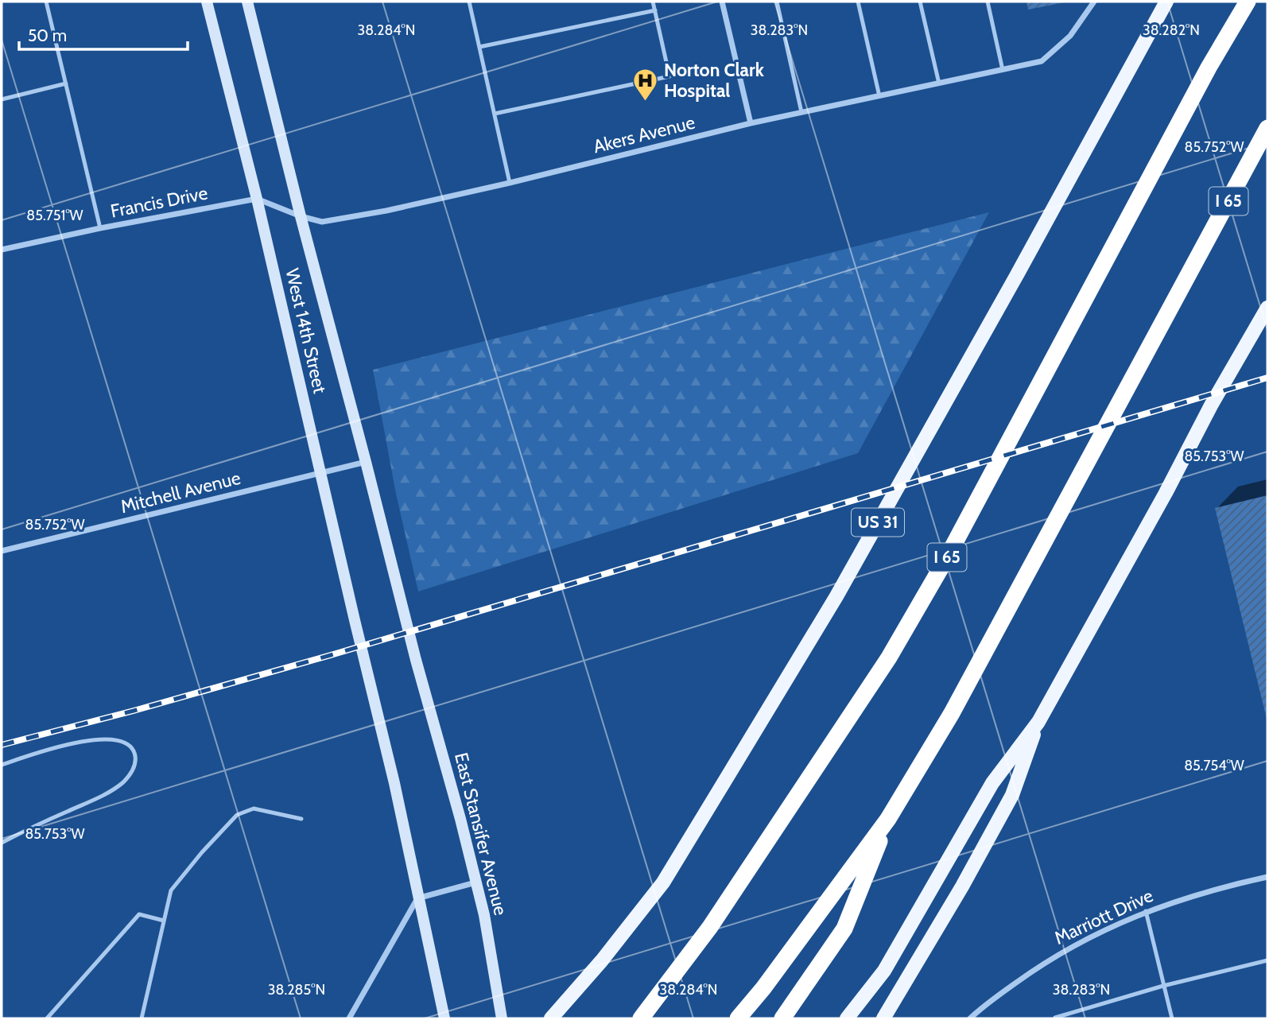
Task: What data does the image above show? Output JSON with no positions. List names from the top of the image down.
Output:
{
  "streets": {
    "highway": ["I 65"],
    "main road": ["US 31"],
    "street": [
      "Akers Avenue",
      "Francis Drive",
      "West 14th Street",
      "Mitchell Avenue",
      "East Stansifer Avenue",
      "Marriott Drive"
    ]
  },
  "crossings": [
    ["Akers Avenue", "Francis Drive"],
    ["Akers Avenue", "West 14th Street"],
    ["Francis Drive", "West 14th Street"],
    ["West 14th Street", "Mitchell Avenue"],
    ["West 14th Street", "East Stansifer Avenue"]
  ],
  "places": {
    "hospital": ["Norton Clark Hospital"]
  },
  "scale_bar": "50 m",
  "coordinates": [
    "38.284°N",
    "38.283°N",
    "38.282°N",
    "85.752°W",
    "85.751°W",
    "85.753°W",
    "85.754°W",
    "38.285°N"
  ]
}
